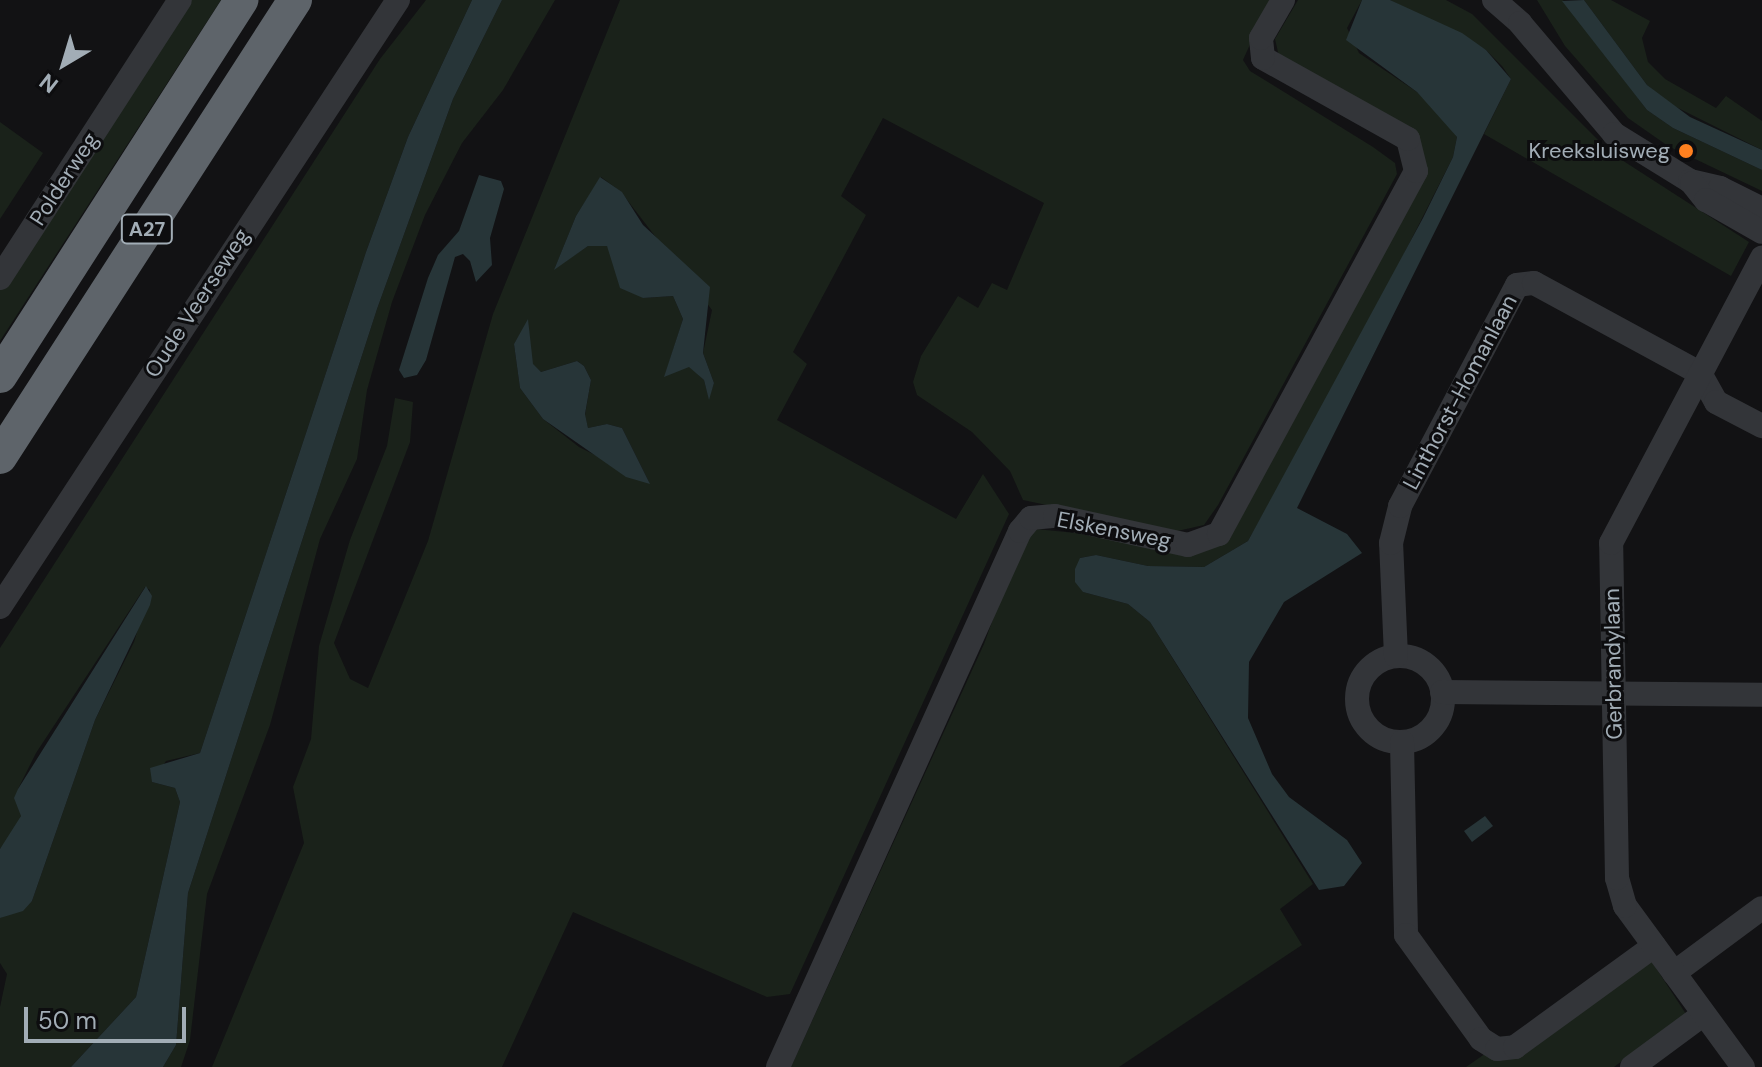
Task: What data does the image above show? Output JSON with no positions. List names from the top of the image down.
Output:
{
  "streets": {
    "highway": ["A27"],
    "street": [
      "Polderweg",
      "Oude Veerseweg",
      "Linthorst-Homanlaan",
      "Elskensweg",
      "Gerbrandylaan"
    ]
  },
  "crossings": [
    ["Linthorst-Homanlaan", "Gerbrandylaan"]
  ],
  "places": ["Kreeksluisweg"],
  "scale_bar": "50 m",
  "north": "bottom left"
}
